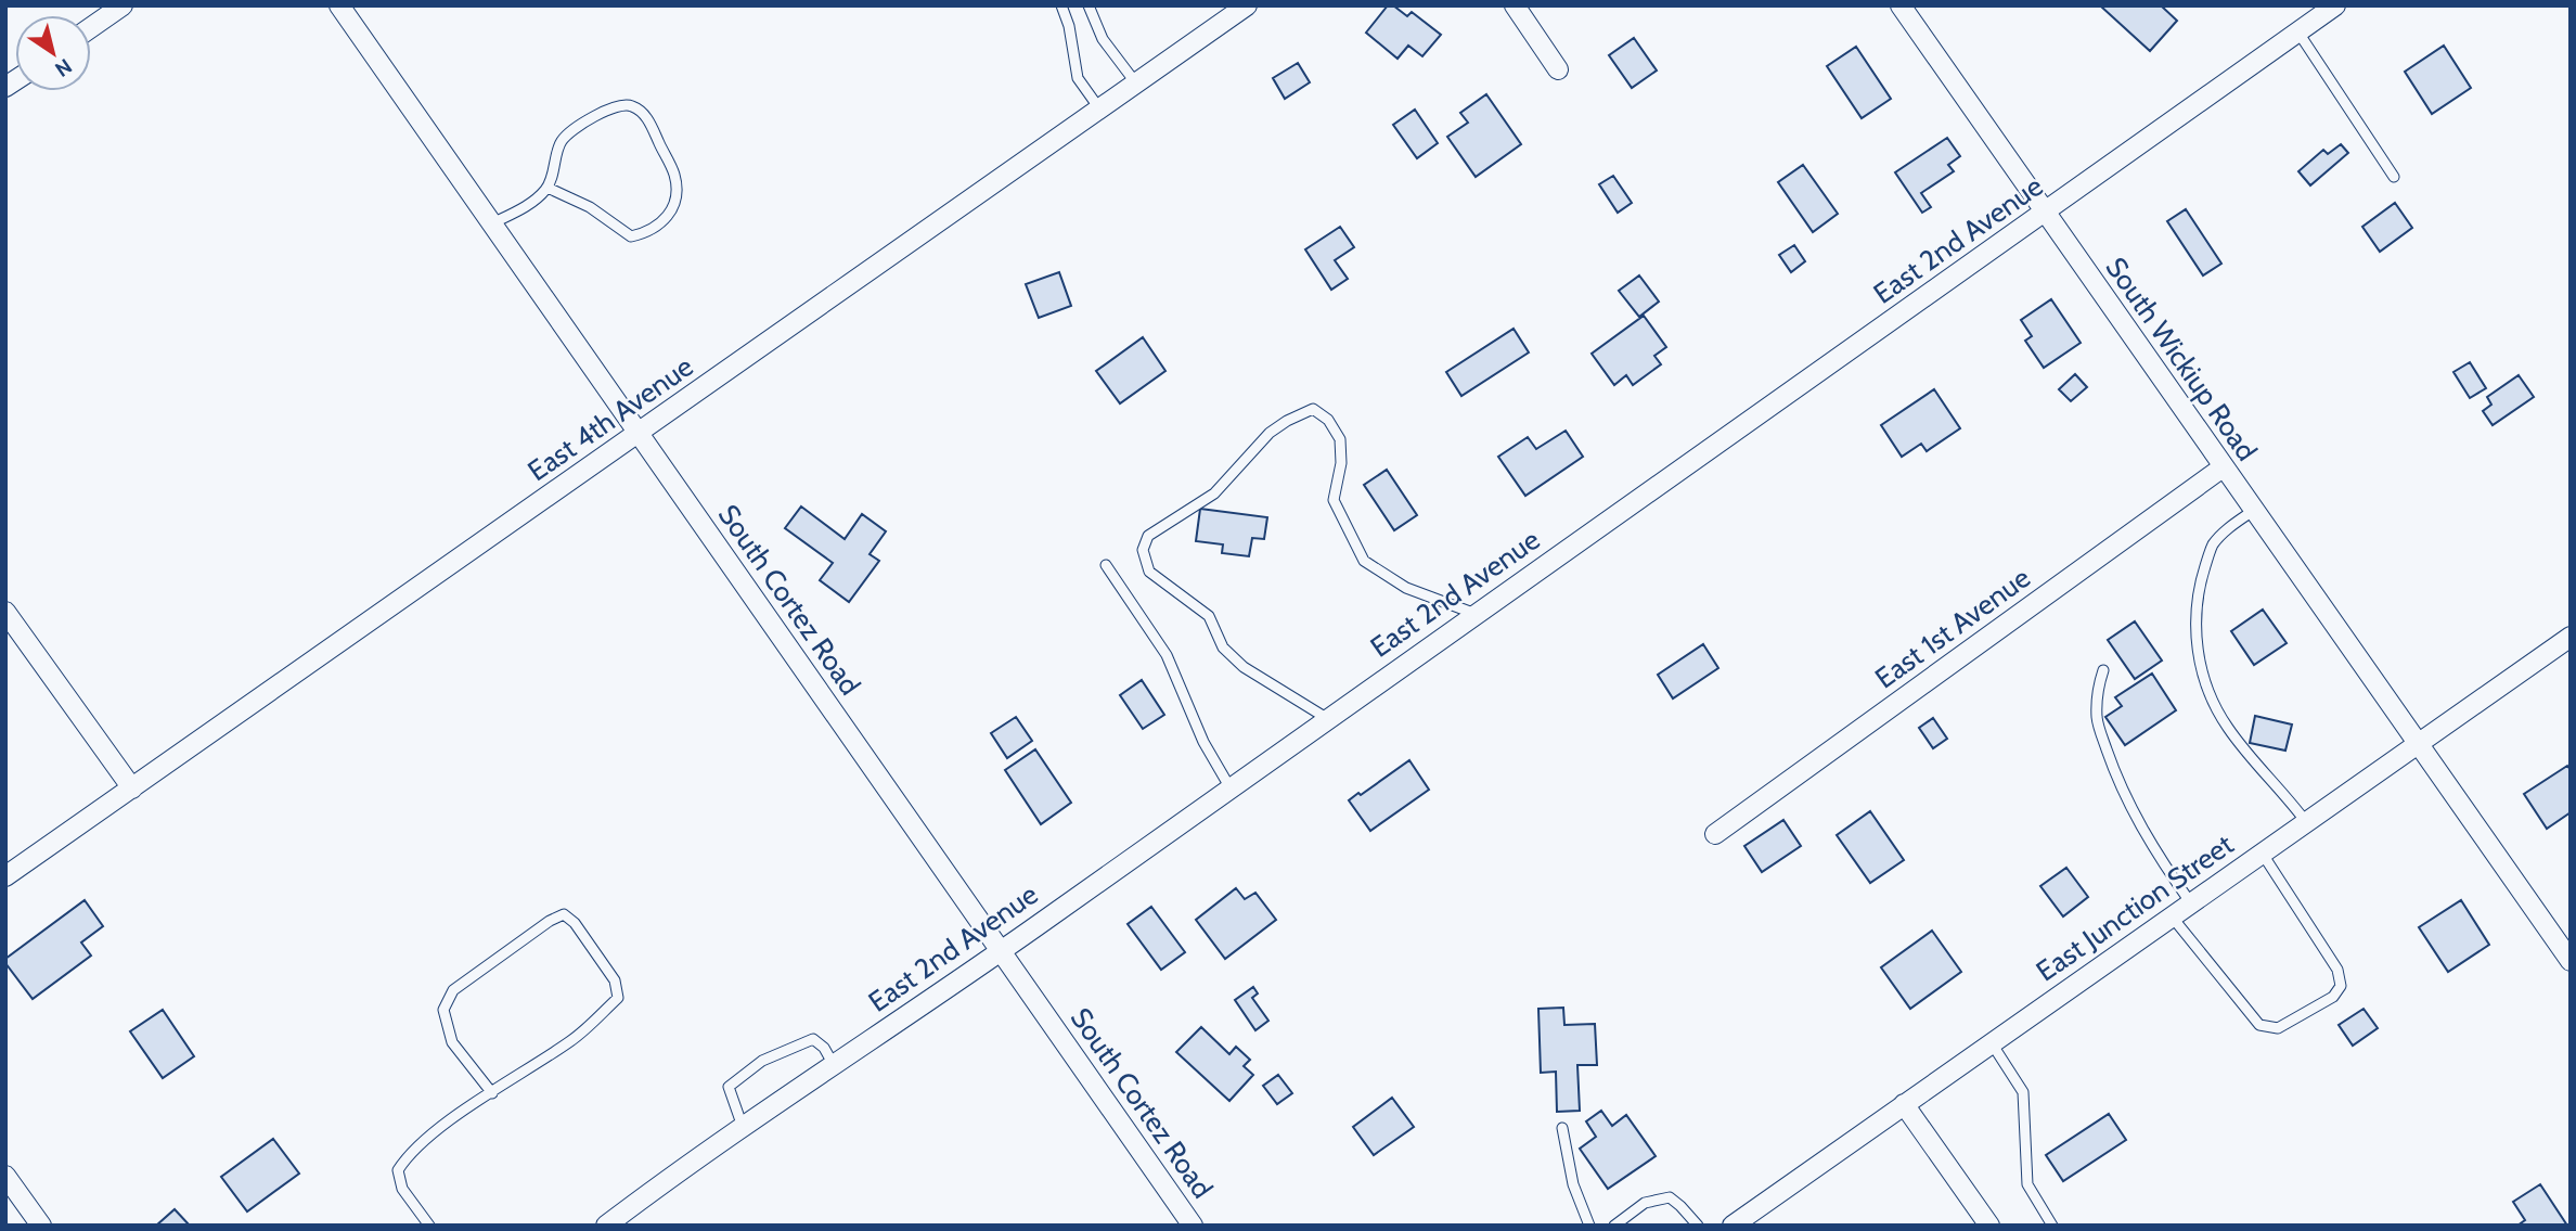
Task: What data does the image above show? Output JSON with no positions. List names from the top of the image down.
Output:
{
  "streets": {
    "street": [
      "East 2nd Avenue",
      "South Wickiup Road",
      "East 4th Avenue",
      "South Cortez Road",
      "East 1st Avenue",
      "East Junction Street"
    ]
  },
  "crossings": [
    ["East 2nd Avenue", "South Wickiup Road"],
    ["East 2nd Avenue", "South Cortez Road"],
    ["South Wickiup Road", "East 1st Avenue"],
    ["South Wickiup Road", "East Junction Street"],
    ["East 4th Avenue", "South Cortez Road"]
  ],
  "north": "bottom right"
}
